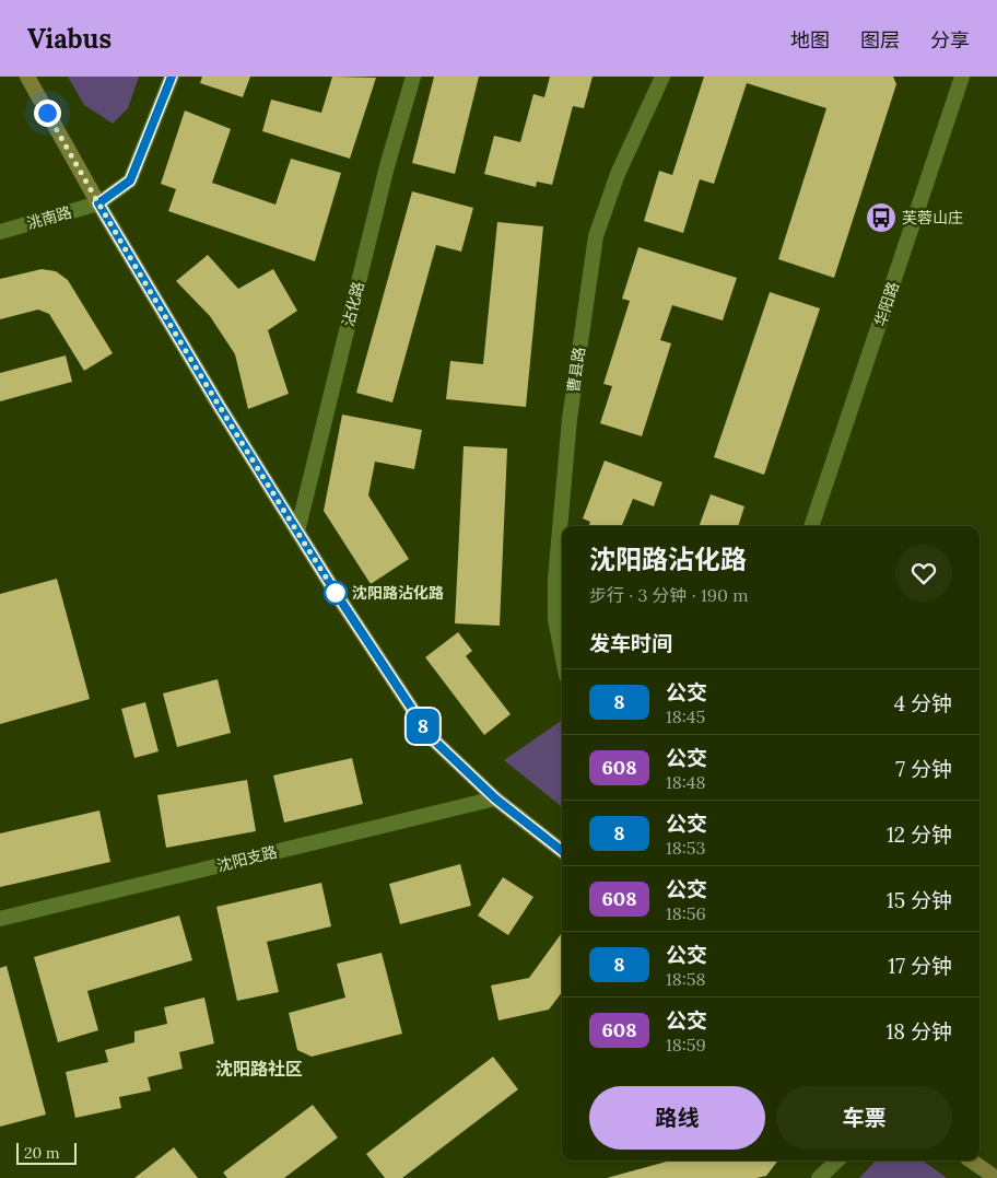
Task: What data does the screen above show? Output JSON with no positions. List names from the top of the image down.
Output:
{
  "streets": {
    "street": [
      "洮南路",
      "沾化路",
      "华阳路",
      "曹县路",
      "沈阳支路"
    ]
  },
  "districts": ["沈阳路社区"],
  "places": {
    "bus stop": ["芙蓉山庄"],
    "other": ["沈阳路沾化路"]
  },
  "lines": ["bus line 8"],
  "scale_bar": "20 m",
  "page": {
    "header": "Viabus",
    "nav": ["地图", "图层", "分享"],
    "on_map": "8",
    "heading": [
      ["沈阳路沾化路", "步行 · 3 分钟 · 190 m"],
      "发车时间"
    ],
    "list": [
      {
        "mark": "8",
        "name": "公交",
        "note": "18:45",
        "value": "4 分钟"
      },
      {
        "mark": "608",
        "name": "公交",
        "note": "18:48",
        "value": "7 分钟"
      },
      {
        "mark": "8",
        "name": "公交",
        "note": "18:53",
        "value": "12 分钟"
      },
      {
        "mark": "608",
        "name": "公交",
        "note": "18:56",
        "value": "15 分钟"
      },
      {
        "mark": "8",
        "name": "公交",
        "note": "18:58",
        "value": "17 分钟"
      },
      {
        "mark": "608",
        "name": "公交",
        "note": "18:59",
        "value": "18 分钟"
      }
    ],
    "buttons": ["路线", "车票"],
    "scale": "20 m"
  }
}
